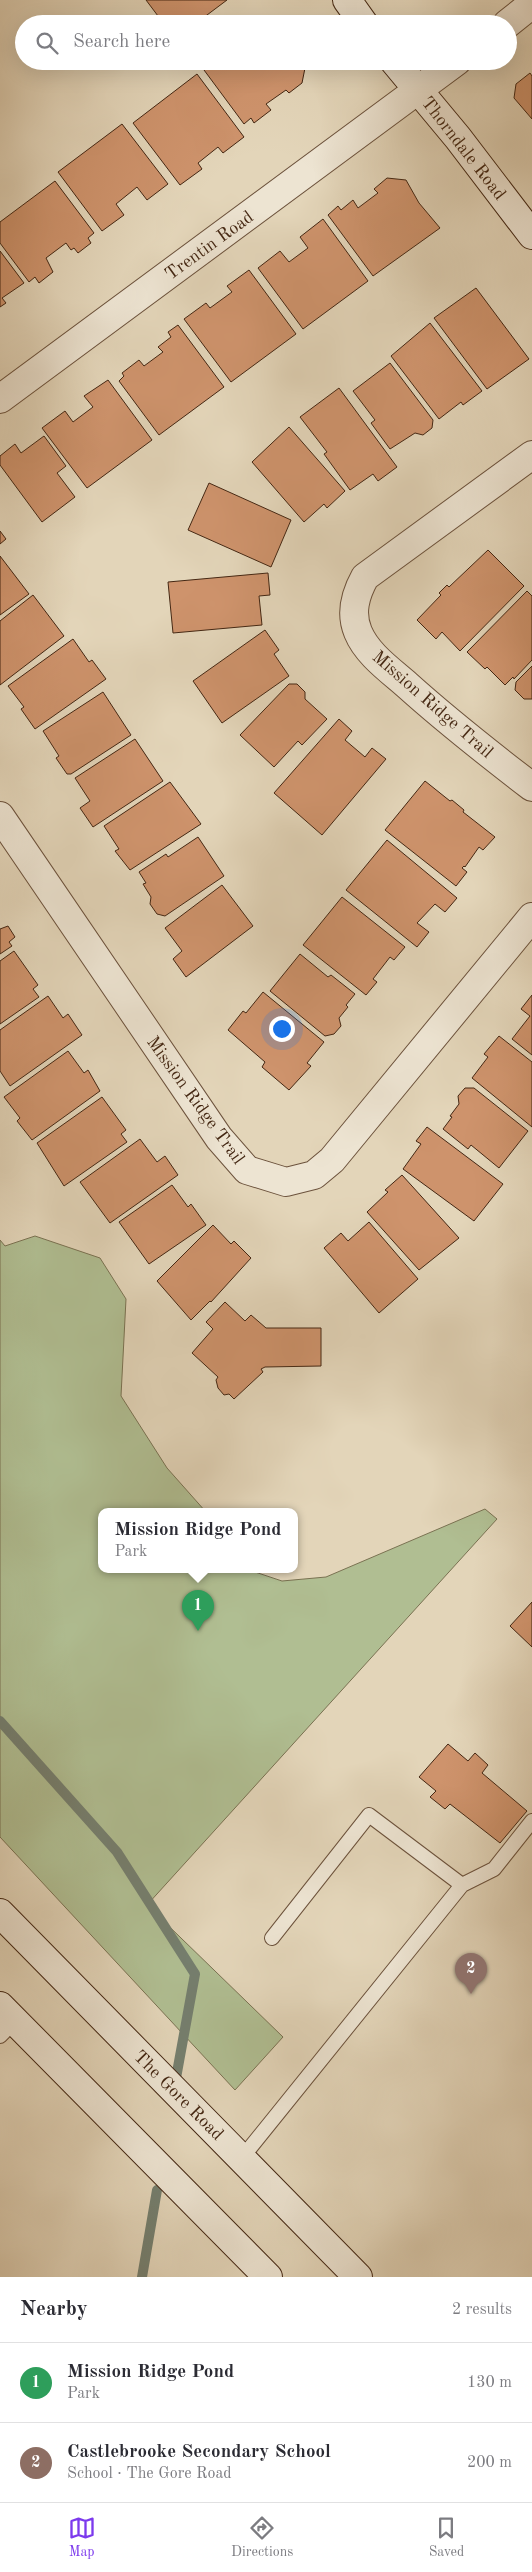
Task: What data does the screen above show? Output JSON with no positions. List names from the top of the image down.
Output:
{
  "streets": {
    "street": [
      "Thorndale Road",
      "Trentin Road",
      "Mission Ridge Trail",
      "The Gore Road"
    ]
  },
  "crossings": [
    ["Thorndale Road", "Trentin Road"]
  ],
  "page": {
    "search": "Search here",
    "popup": ["Mission Ridge Pond", "Park"],
    "pins": ["1", "2"],
    "heading": ["Nearby", "2 results"],
    "list": [
      {
        "mark": "1",
        "name": "Mission Ridge Pond",
        "note": "Park",
        "value": "130 m"
      },
      {
        "mark": "2",
        "name": "Castlebrooke Secondary School",
        "note": "School · The Gore Road",
        "value": "200 m"
      }
    ],
    "nav": ["Map", "Directions", "Saved"]
  }
}
